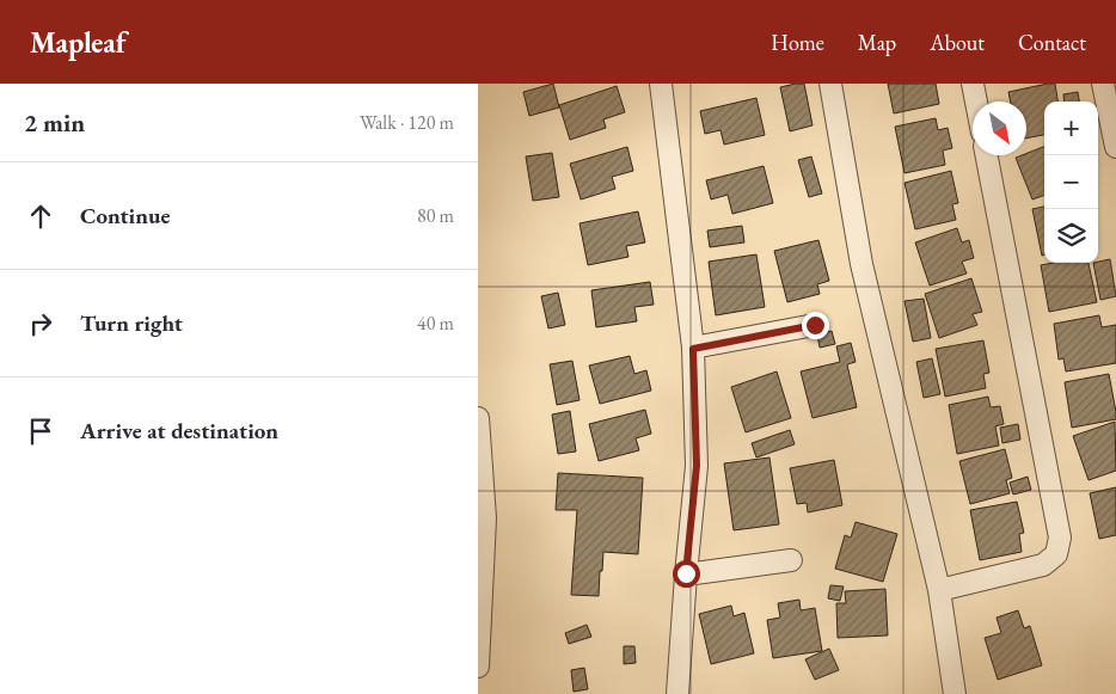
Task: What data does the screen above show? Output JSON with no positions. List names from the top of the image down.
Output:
{
  "north": "bottom right",
  "page": {
    "header": "Mapleaf",
    "nav": [
      "Home",
      "Map",
      "About",
      "Contact"
    ],
    "heading": ["2 min", "Walk · 120 m"],
    "map_buttons": ["+", "−"],
    "list": [
      ["Continue", "80 m"],
      ["Turn right", "40 m"],
      "Arrive at destination"
    ]
  }
}
